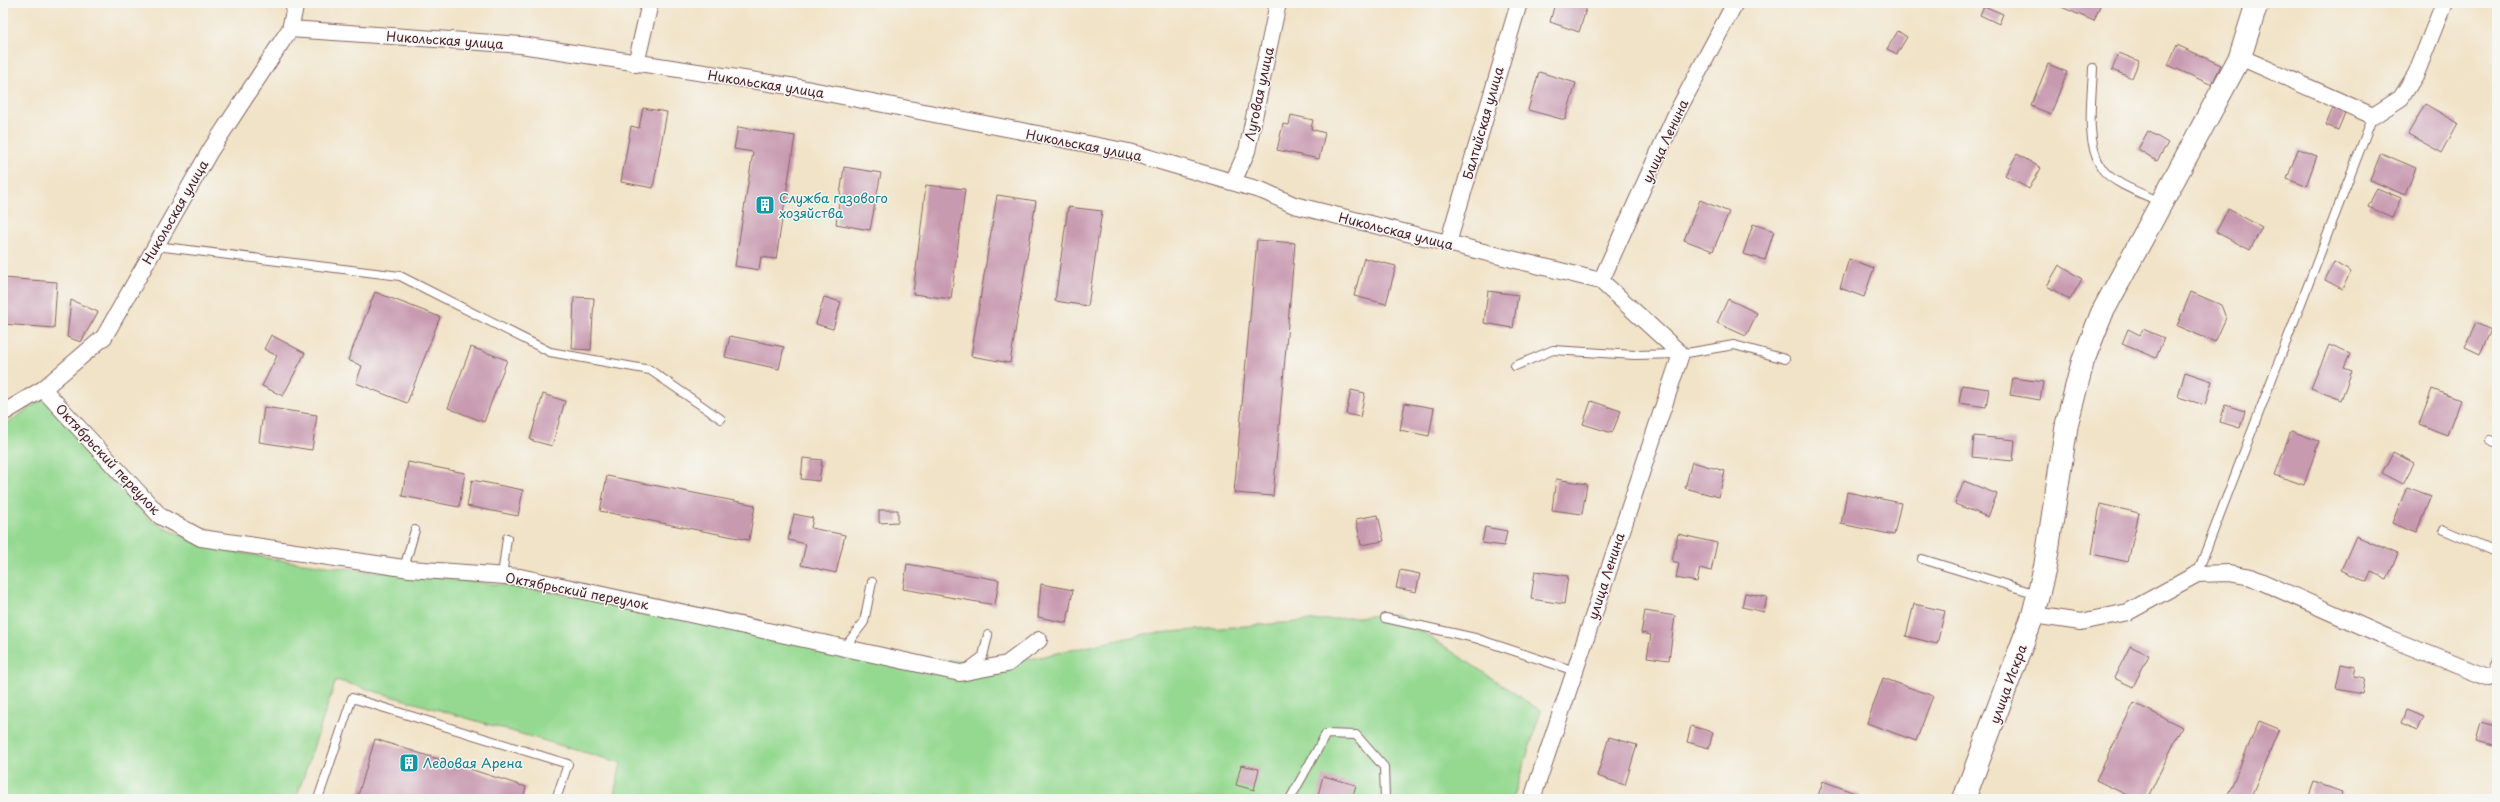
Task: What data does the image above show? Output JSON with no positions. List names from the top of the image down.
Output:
{
  "streets": {
    "street": [
      "Никольская улица",
      "Луговая улица",
      "Балтийская улица",
      "улица Ленина",
      "Октябрьский переулок",
      "улица Искра"
    ]
  },
  "crossings": [
    ["Никольская улица", "Луговая улица"],
    ["Никольская улица", "Балтийская улица"],
    ["Никольская улица", "улица Ленина"],
    ["Никольская улица", "Октябрьский переулок"]
  ],
  "places": {
    "building": ["Служба газового хозяйства", "Ледовая Арена"]
  }
}
